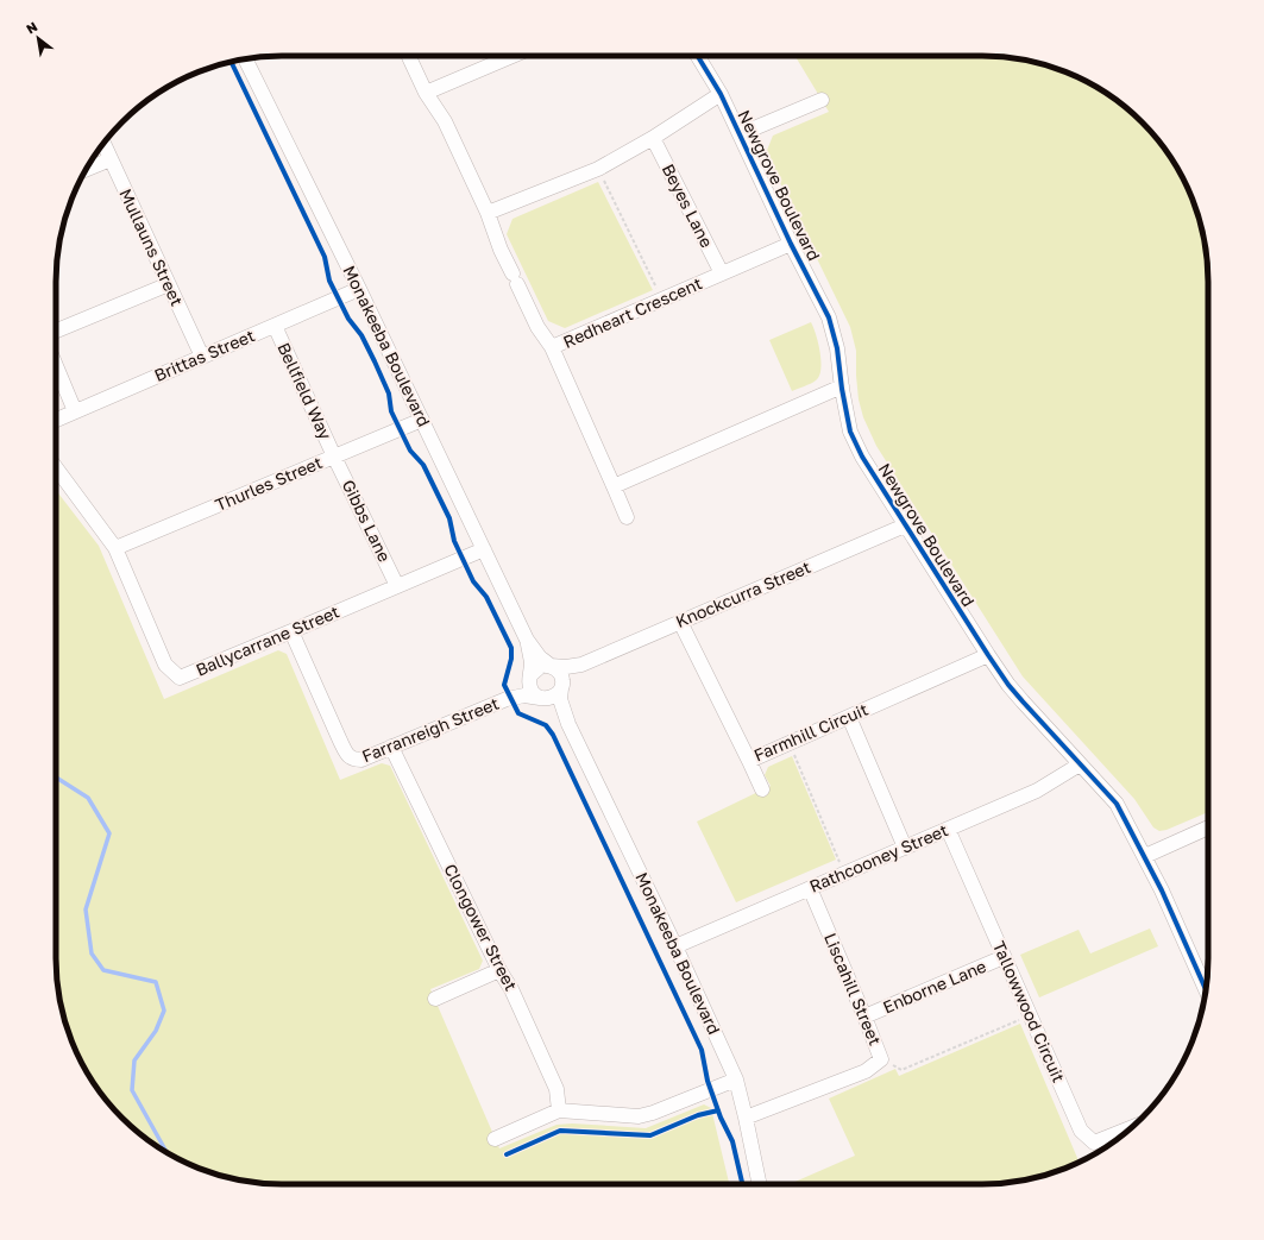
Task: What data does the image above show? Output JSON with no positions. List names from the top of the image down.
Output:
{
  "streets": {
    "street": [
      "Newgrove Boulevard",
      "Beyes Lane",
      "Mullauns Street",
      "Redheart Crescent",
      "Monakeeba Boulevard",
      "Brittas Street",
      "Bellfield Way",
      "Thurles Street",
      "Gibbs Lane",
      "Knockcurra Street",
      "Ballycarrane Street",
      "Farranreigh Street",
      "Farmhill Circuit",
      "Rathcooney Street",
      "Clongower Street",
      "Enborne Lane",
      "Liscahill Street",
      "Tallowwood Circuit"
    ]
  },
  "crossings": [
    ["Newgrove Boulevard", "Redheart Crescent"],
    ["Newgrove Boulevard", "Knockcurra Street"],
    ["Newgrove Boulevard", "Farmhill Circuit"],
    ["Newgrove Boulevard", "Rathcooney Street"],
    ["Beyes Lane", "Redheart Crescent"],
    ["Mullauns Street", "Brittas Street"],
    ["Monakeeba Boulevard", "Brittas Street"],
    ["Monakeeba Boulevard", "Thurles Street"],
    ["Monakeeba Boulevard", "Knockcurra Street"],
    ["Monakeeba Boulevard", "Ballycarrane Street"],
    ["Monakeeba Boulevard", "Farranreigh Street"],
    ["Monakeeba Boulevard", "Rathcooney Street"],
    ["Monakeeba Boulevard", "Liscahill Street"],
    ["Brittas Street", "Bellfield Way"],
    ["Bellfield Way", "Thurles Street"],
    ["Bellfield Way", "Gibbs Lane"],
    ["Thurles Street", "Gibbs Lane"],
    ["Thurles Street", "Ballycarrane Street"],
    ["Gibbs Lane", "Ballycarrane Street"],
    ["Knockcurra Street", "Farranreigh Street"],
    ["Knockcurra Street", "Farmhill Circuit"],
    ["Ballycarrane Street", "Farranreigh Street"],
    ["Farranreigh Street", "Clongower Street"],
    ["Rathcooney Street", "Liscahill Street"],
    ["Rathcooney Street", "Tallowwood Circuit"],
    ["Enborne Lane", "Liscahill Street"],
    ["Enborne Lane", "Tallowwood Circuit"]
  ],
  "north": "top left"
}
